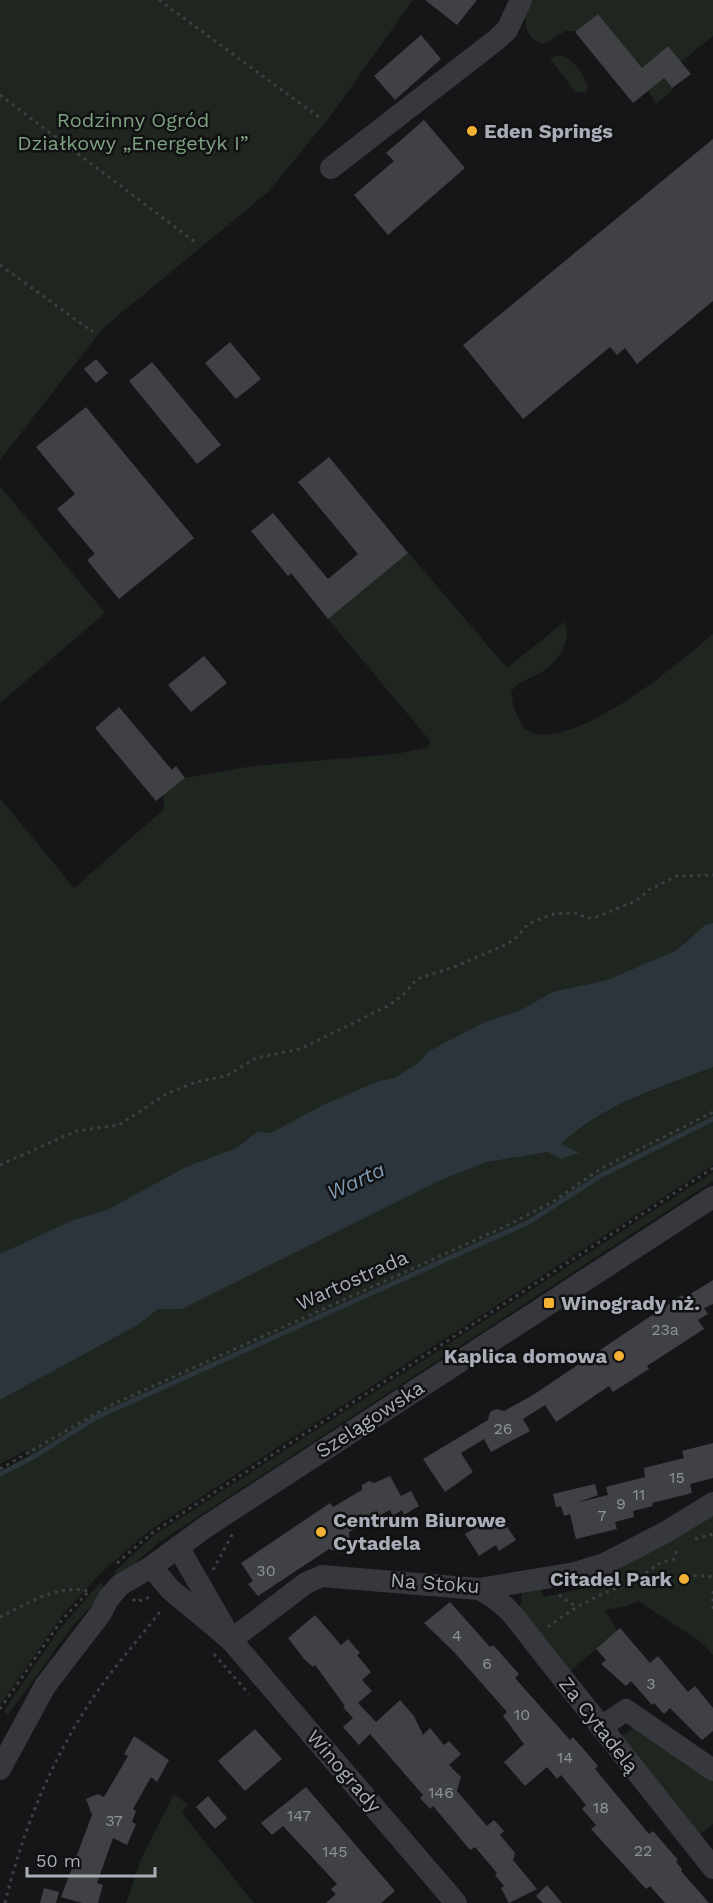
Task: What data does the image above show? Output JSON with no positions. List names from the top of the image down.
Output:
{
  "streets": {
    "street": [
      "Szelągowska",
      "Na Stoku",
      "Za Cytadelą",
      "Winogrady"
    ],
    "path": ["Wartostrada"]
  },
  "crossings": [
    ["Szelągowska", "Winogrady"],
    ["Na Stoku", "Za Cytadelą"],
    ["Na Stoku", "Winogrady"]
  ],
  "water": ["Warta"],
  "parks": ["Rodzinny Ogród Działkowy „Energetyk I”"],
  "places": {
    "other": [
      "Eden Springs",
      "Kaplica domowa",
      "Centrum Biurowe Cytadela",
      "Citadel Park"
    ],
    "transit": ["Winogrady nż."]
  },
  "house_numbers": [
    "23a",
    "26",
    "15",
    "11",
    "9",
    "7",
    "30",
    "4",
    "6",
    "3",
    "10",
    "14",
    "146",
    "18",
    "147",
    "37",
    "22",
    "145"
  ],
  "scale_bar": "50 m"
}
